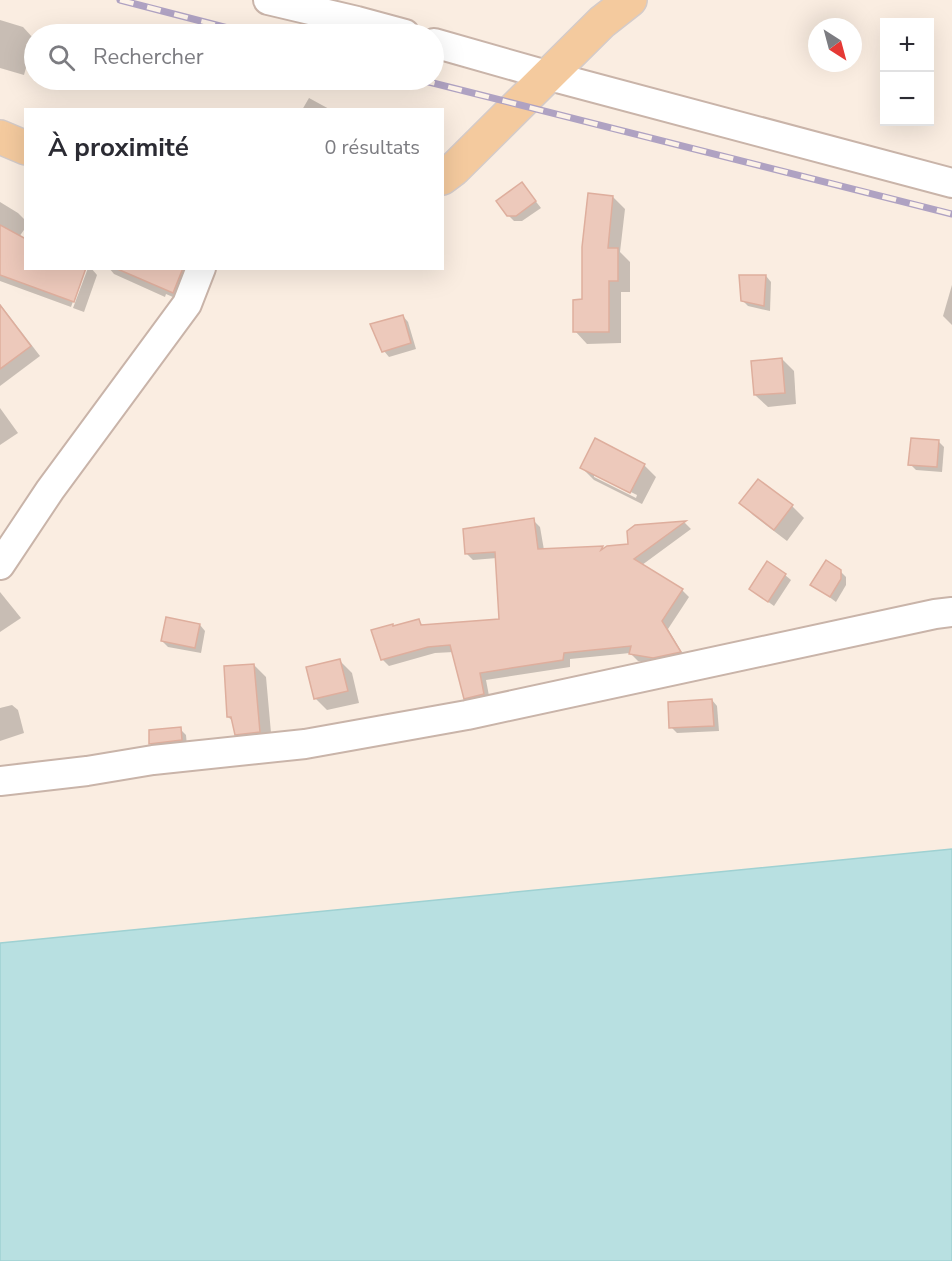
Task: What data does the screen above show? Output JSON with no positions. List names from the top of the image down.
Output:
{
  "north": "bottom right",
  "page": {
    "map_buttons": ["+", "−"],
    "search": "Rechercher",
    "heading": ["À proximité", "0 résultats"]
  }
}
